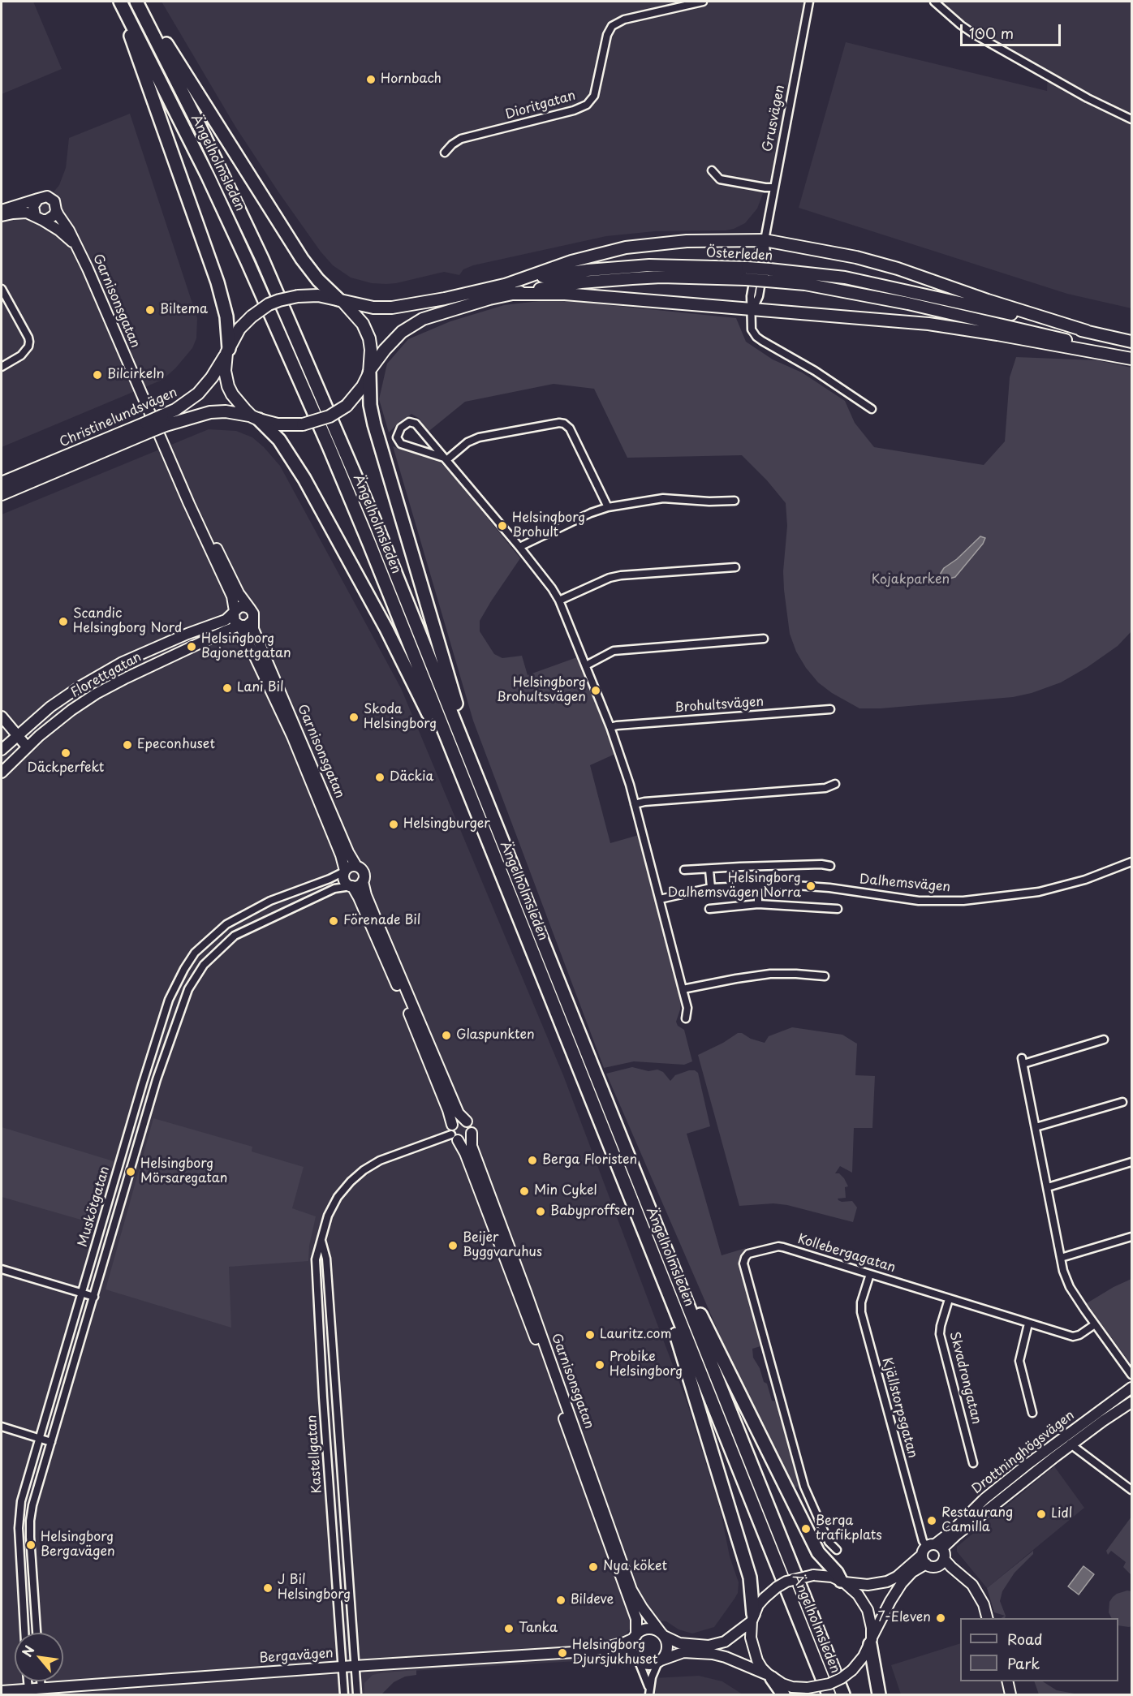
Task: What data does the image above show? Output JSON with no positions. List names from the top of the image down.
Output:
{
  "streets": {
    "highway": ["Ängelholmsleden"],
    "main road": ["Österleden", "Christinelundsvägen"],
    "street": [
      "Dioritgatan",
      "Grusvägen",
      "Garnisonsgatan",
      "Florettgatan",
      "Brohultsvägen",
      "Dalhemsvägen",
      "Muskötgatan",
      "Kollebergagatan",
      "Skvadrongatan",
      "Kjällstorpsgatan",
      "Drottninghögsvägen",
      "Kastellgatan",
      "Bergavägen"
    ]
  },
  "crossings": [
    ["Österleden", "Christinelundsvägen"],
    ["Garnisonsgatan", "Florettgatan"],
    ["Garnisonsgatan", "Muskötgatan"],
    ["Garnisonsgatan", "Kastellgatan"],
    ["Garnisonsgatan", "Bergavägen"],
    ["Kollebergagatan", "Skvadrongatan"],
    ["Kollebergagatan", "Kjällstorpsgatan"],
    ["Kjällstorpsgatan", "Drottninghögsvägen"],
    ["Kastellgatan", "Bergavägen"]
  ],
  "parks": ["Kojakparken"],
  "places": [
    "Hornbach",
    "Biltema",
    "Bilcirkeln",
    "Helsingborg Brohult",
    "Scandic Helsingborg Nord",
    "Helsingborg Bajonettgatan",
    "Lani Bil",
    "Helsingborg Brohultsvägen",
    "Skoda Helsingborg",
    "Epeconhuset",
    "Däckperfekt",
    "Däckia",
    "Helsingburger",
    "Helsingborg Dalhemsvägen Norra",
    "Förenade Bil",
    "Glaspunkten",
    "Berga Floristen",
    "Helsingborg Mörsaregatan",
    "Min Cykel",
    "Babyproffsen",
    "Beijer Byggvaruhus",
    "Lauritz.com",
    "Probike Helsingborg",
    "Lidl",
    "Restaurang Camilla",
    "Berga trafikplats",
    "Helsingborg Bergavägen",
    "Nya köket",
    "J Bil Helsingborg",
    "Bildeve",
    "7-Eleven",
    "Tanka",
    "Helsingborg Djursjukhuset"
  ],
  "legend": ["Road", "Park"],
  "scale_bar": "100 m",
  "north": "top left"
}
